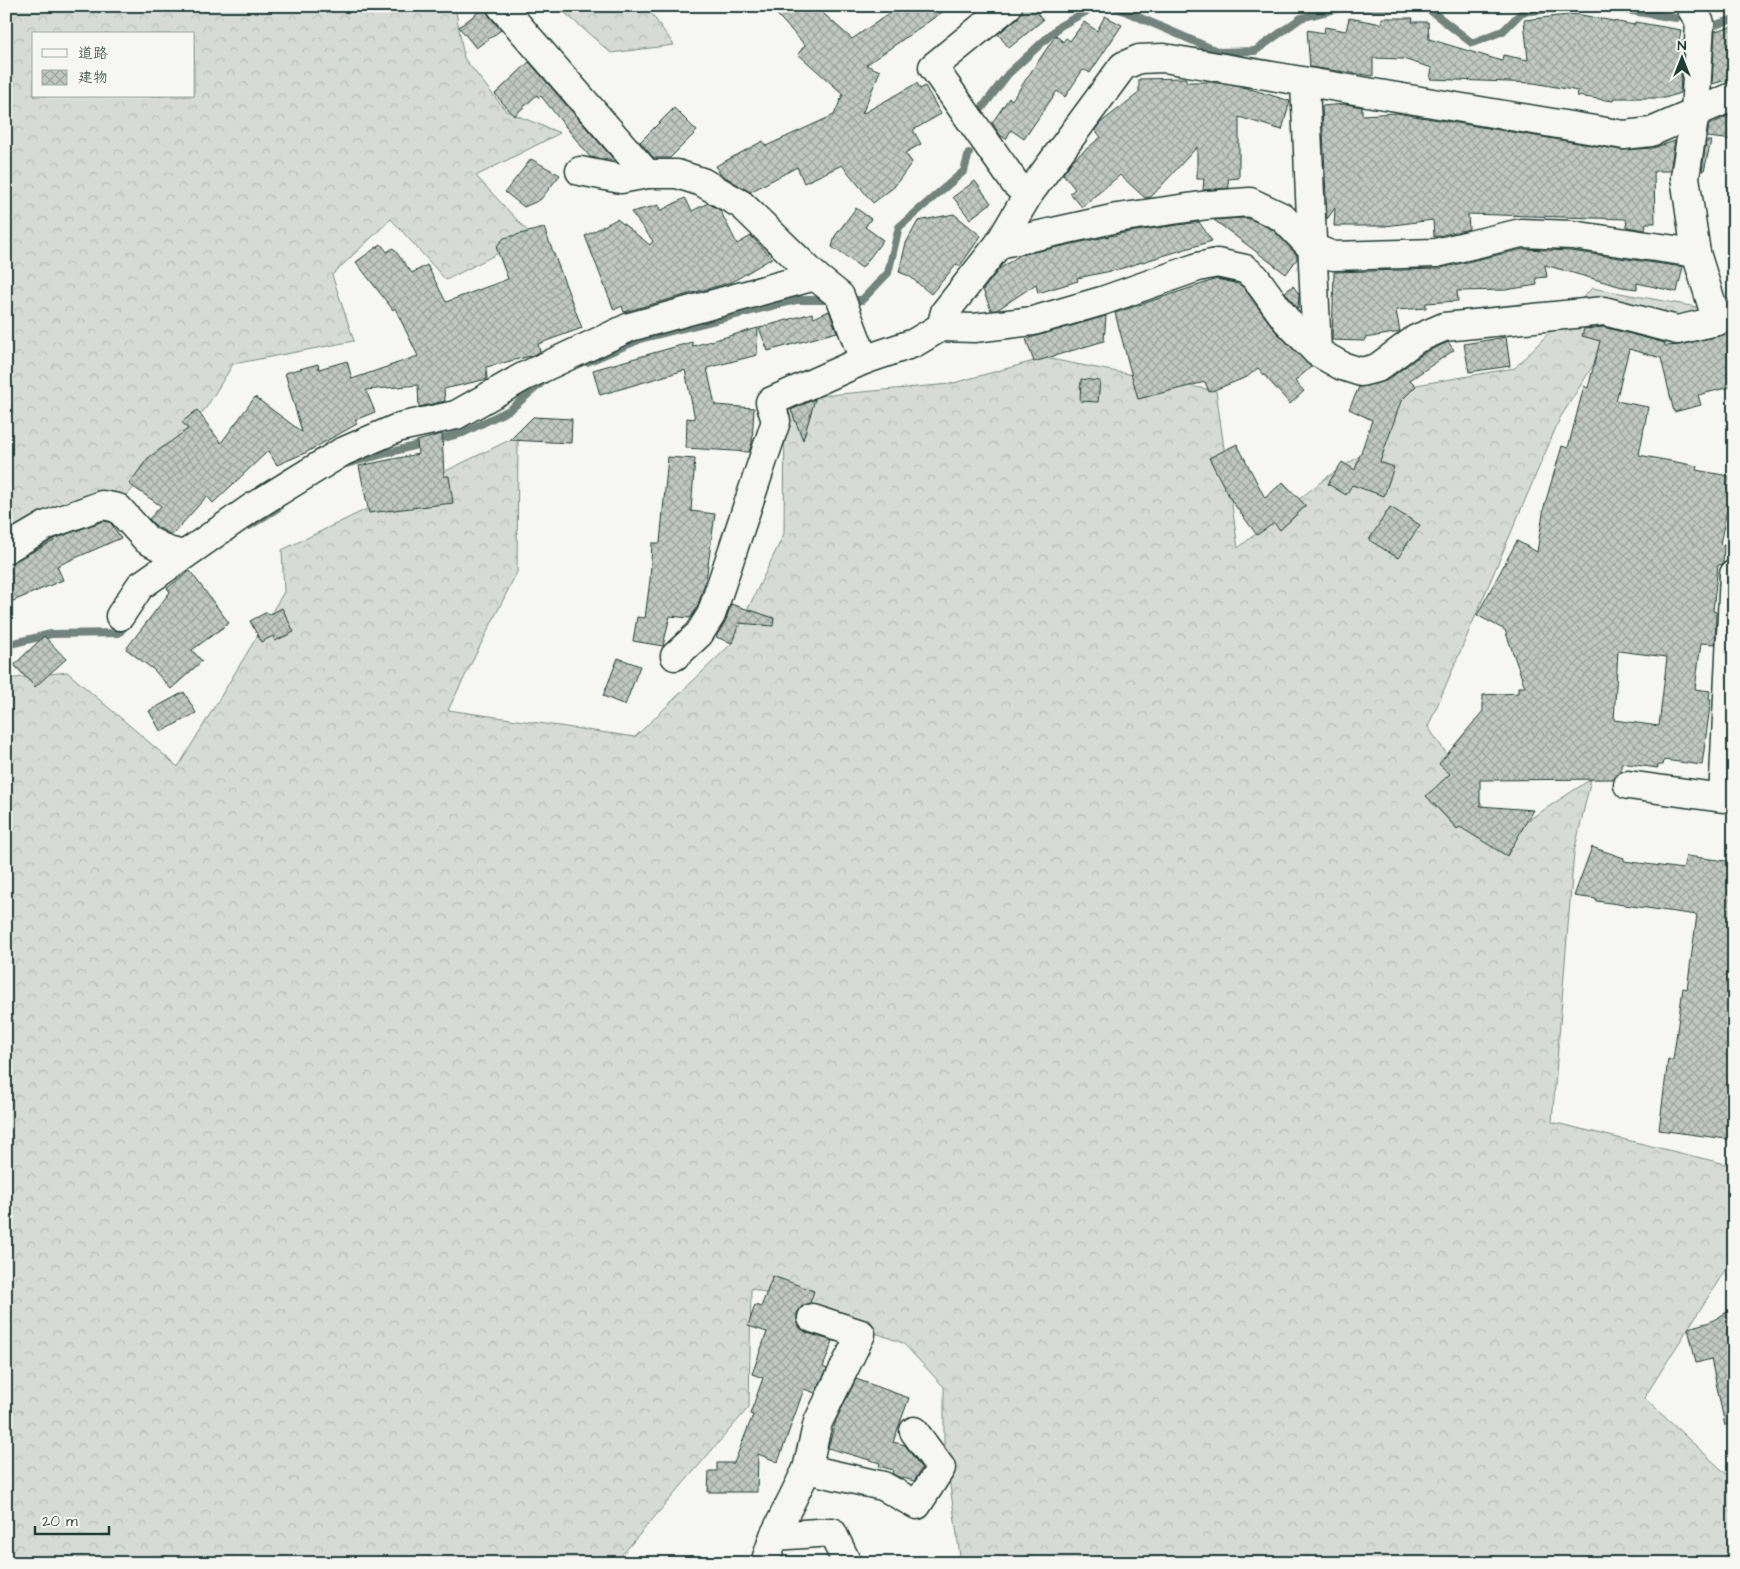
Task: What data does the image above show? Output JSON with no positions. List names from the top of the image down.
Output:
{
  "legend": ["道路", "建物"],
  "scale_bar": "20 m",
  "north": "top"
}
